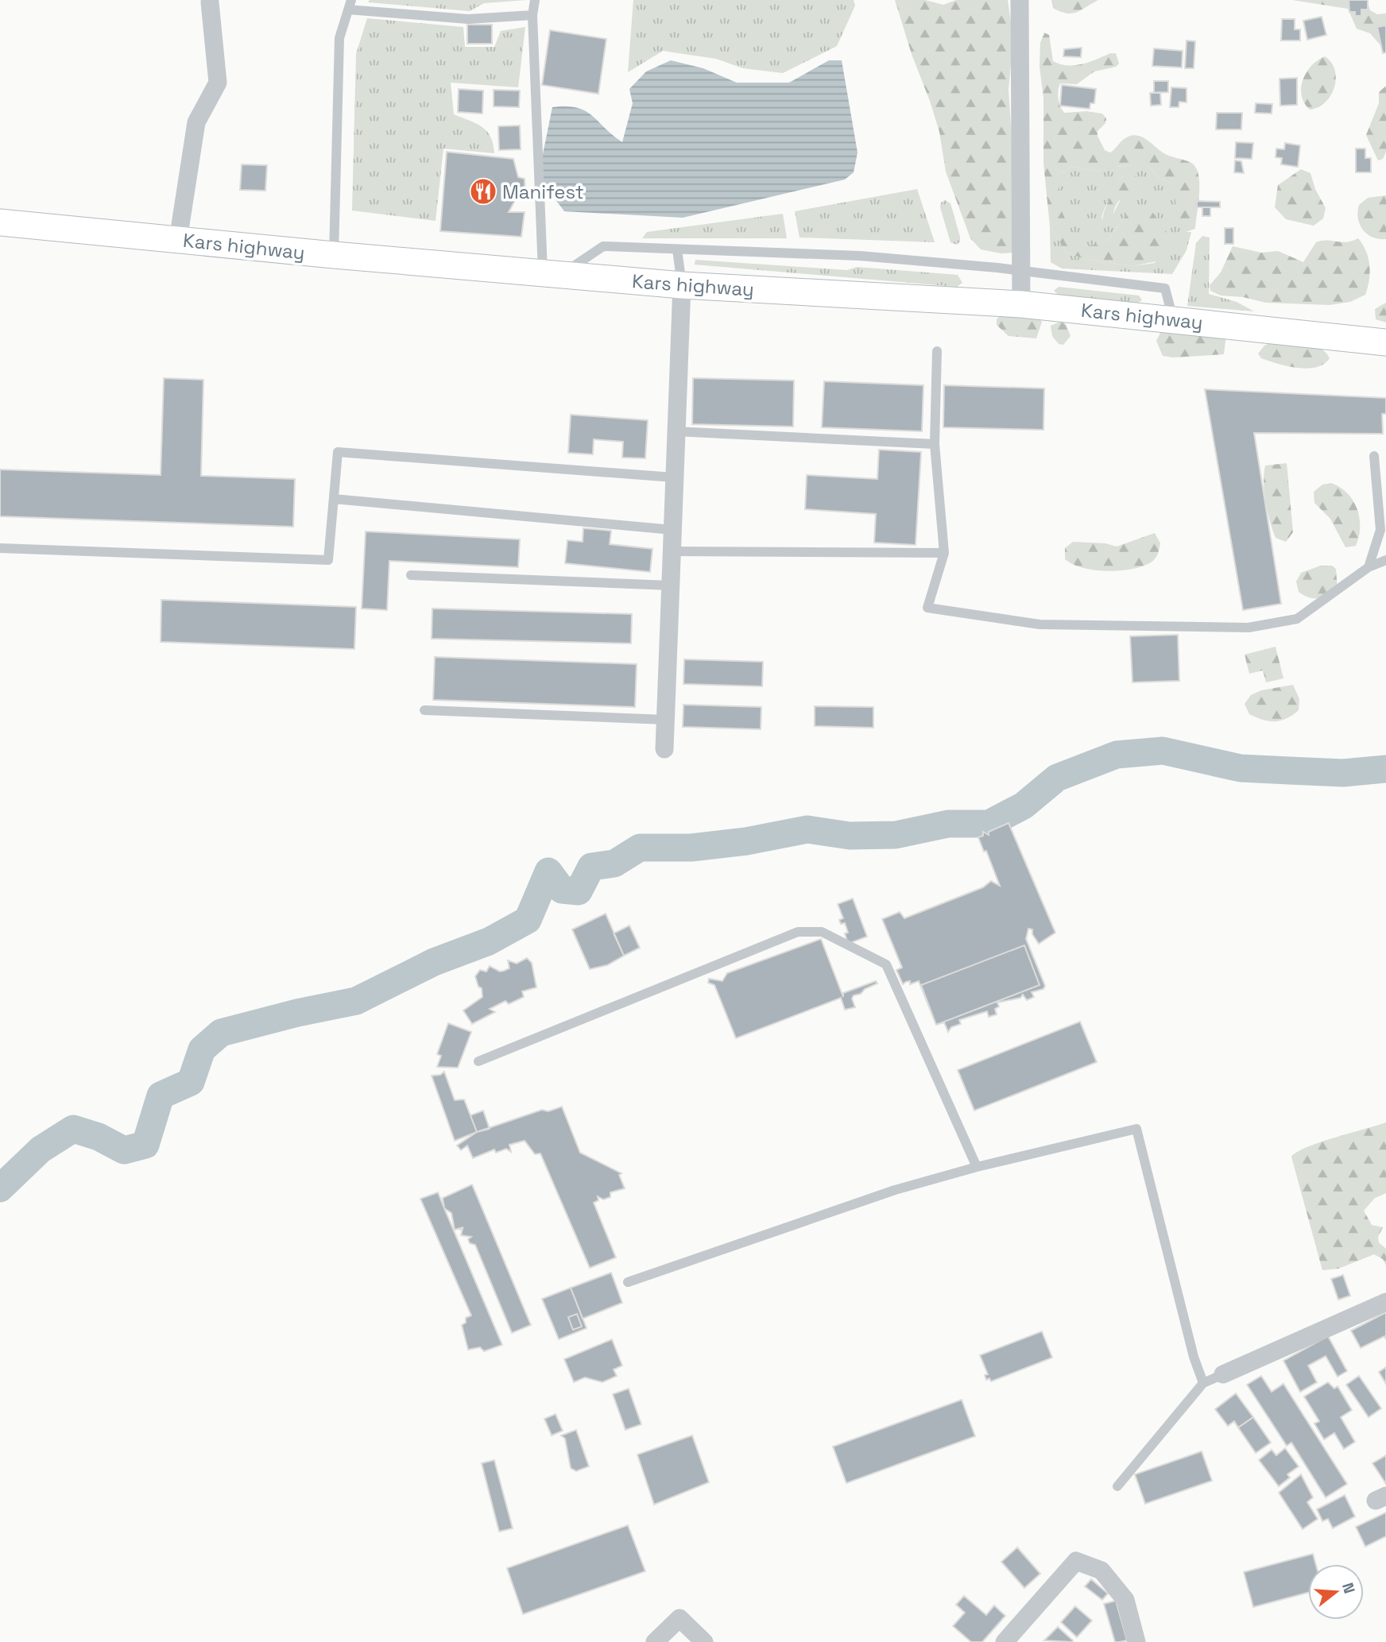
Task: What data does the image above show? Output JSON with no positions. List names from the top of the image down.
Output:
{
  "streets": {
    "main road": ["Kars highway"]
  },
  "places": {
    "restaurant": ["Manifest"]
  },
  "north": "right"
}
